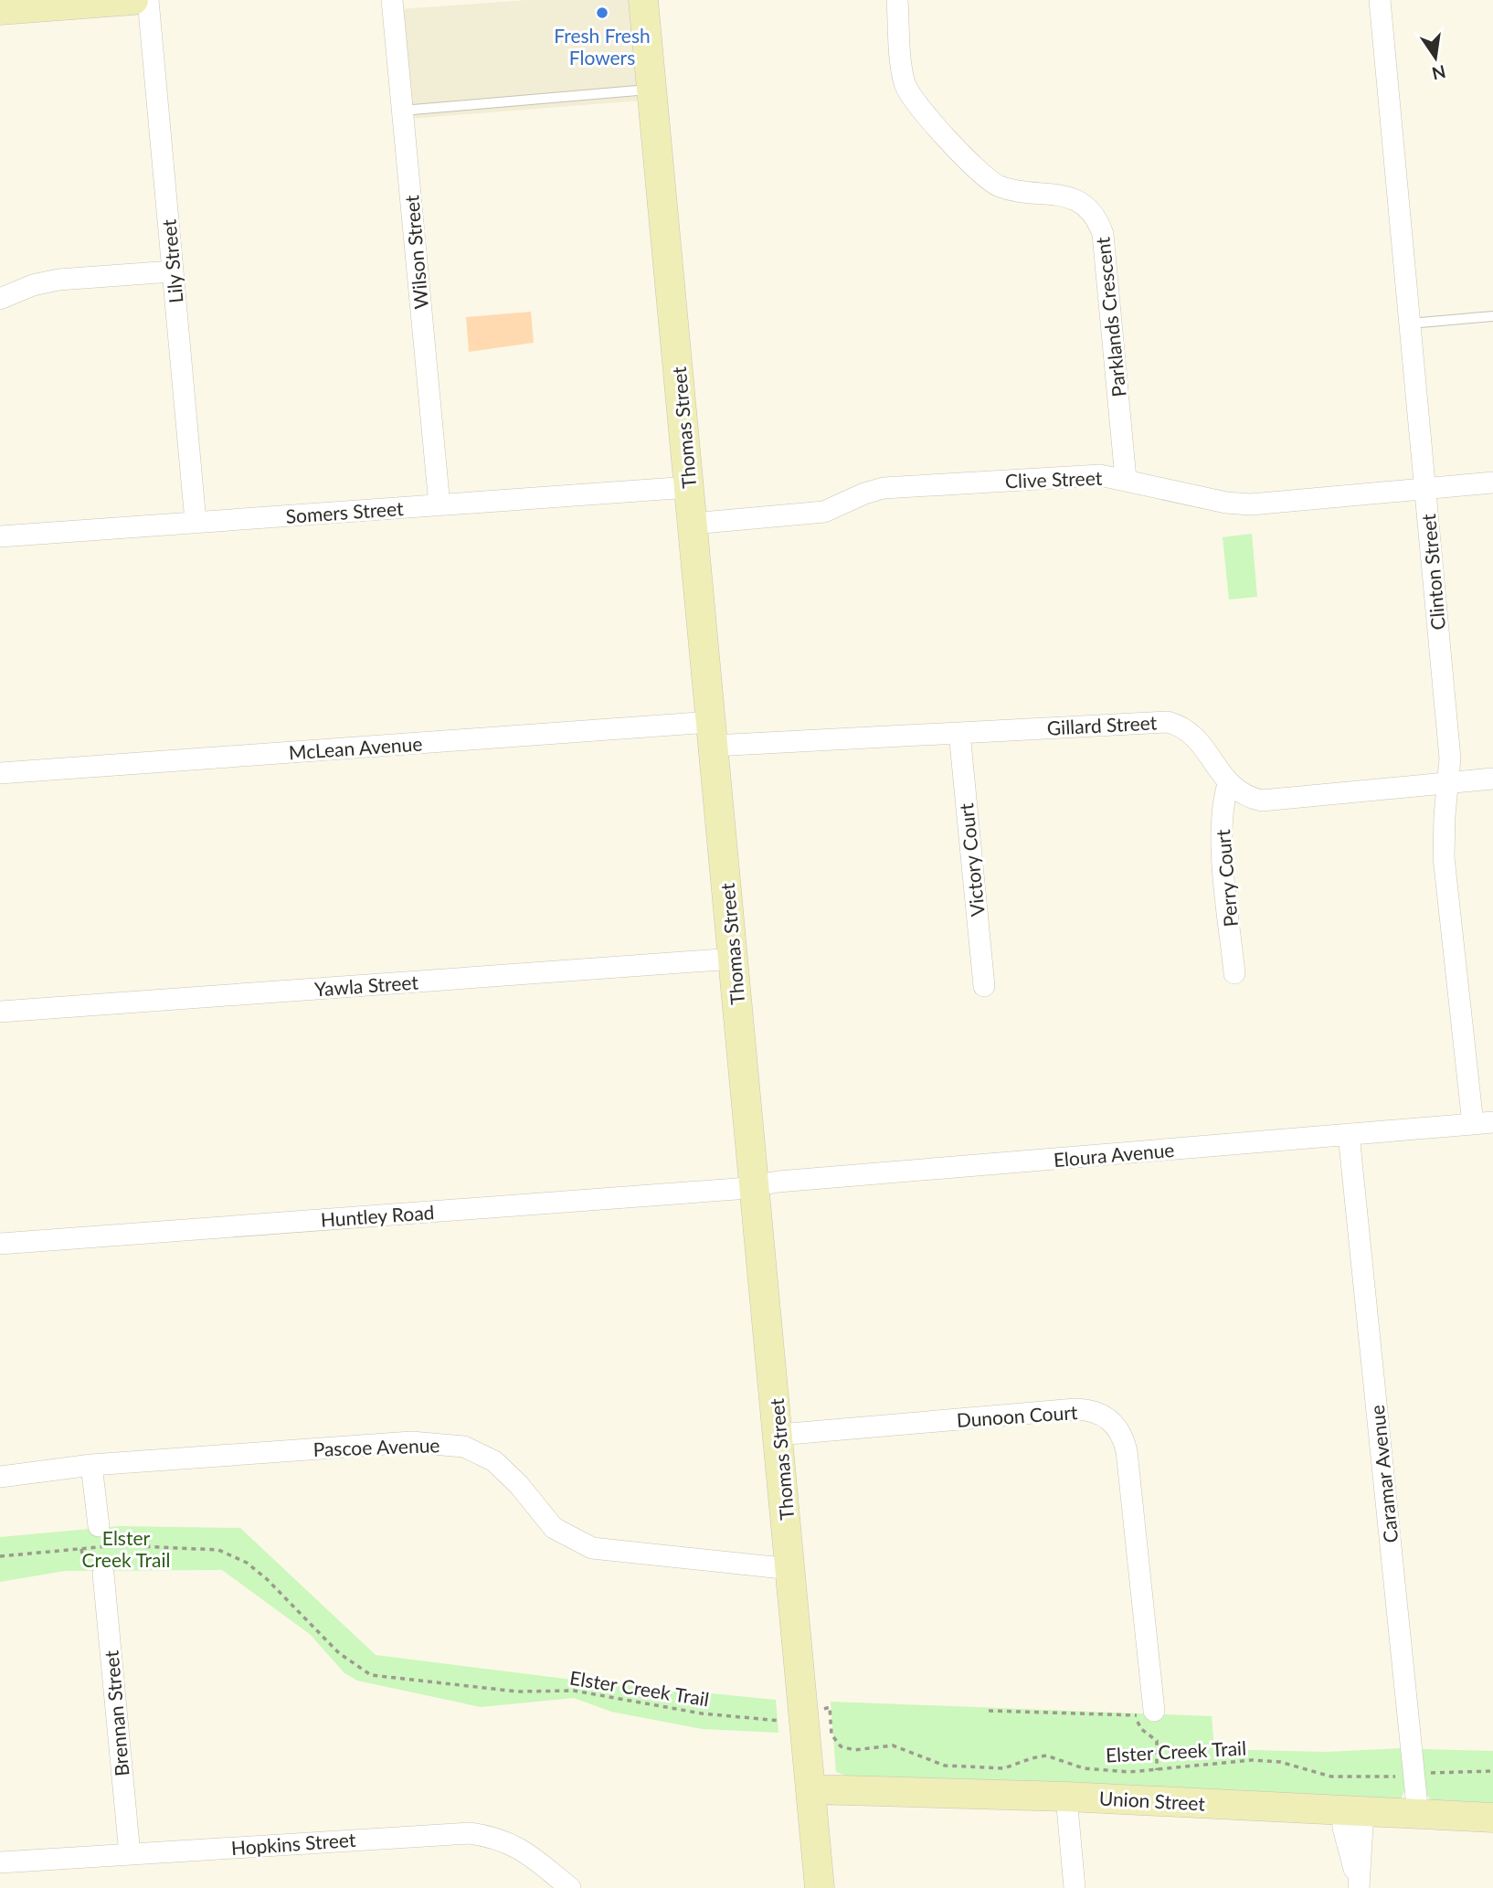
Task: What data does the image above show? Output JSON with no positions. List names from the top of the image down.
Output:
{
  "streets": {
    "street": [
      "Wilson Street",
      "Lily Street",
      "Parklands Crescent",
      "Thomas Street",
      "Clive Street",
      "Somers Street",
      "Clinton Street",
      "Gillard Street",
      "McLean Avenue",
      "Victory Court",
      "Perry Court",
      "Yawla Street",
      "Eloura Avenue",
      "Huntley Road",
      "Dunoon Court",
      "Pascoe Avenue",
      "Caramar Avenue",
      "Brennan Street",
      "Union Street",
      "Hopkins Street"
    ],
    "path": ["Elster Creek Trail"]
  },
  "crossings": [
    ["Wilson Street", "Somers Street"],
    ["Lily Street", "Somers Street"],
    ["Parklands Crescent", "Clive Street"],
    ["Thomas Street", "Clive Street"],
    ["Thomas Street", "Somers Street"],
    ["Thomas Street", "Gillard Street"],
    ["Thomas Street", "McLean Avenue"],
    ["Thomas Street", "Yawla Street"],
    ["Thomas Street", "Eloura Avenue"],
    ["Thomas Street", "Huntley Road"],
    ["Thomas Street", "Dunoon Court"],
    ["Thomas Street", "Pascoe Avenue"],
    ["Thomas Street", "Union Street"],
    ["Clive Street", "Clinton Street"],
    ["Clinton Street", "Gillard Street"],
    ["Clinton Street", "Eloura Avenue"],
    ["Gillard Street", "McLean Avenue"],
    ["Gillard Street", "Victory Court"],
    ["Gillard Street", "Perry Court"],
    ["Eloura Avenue", "Huntley Road"],
    ["Eloura Avenue", "Caramar Avenue"],
    ["Caramar Avenue", "Elster Creek Trail"],
    ["Caramar Avenue", "Union Street"],
    ["Brennan Street", "Hopkins Street"]
  ],
  "parks": ["Elster Creek Trail"],
  "places": ["Fresh Fresh Flowers"],
  "north": "bottom"
}
